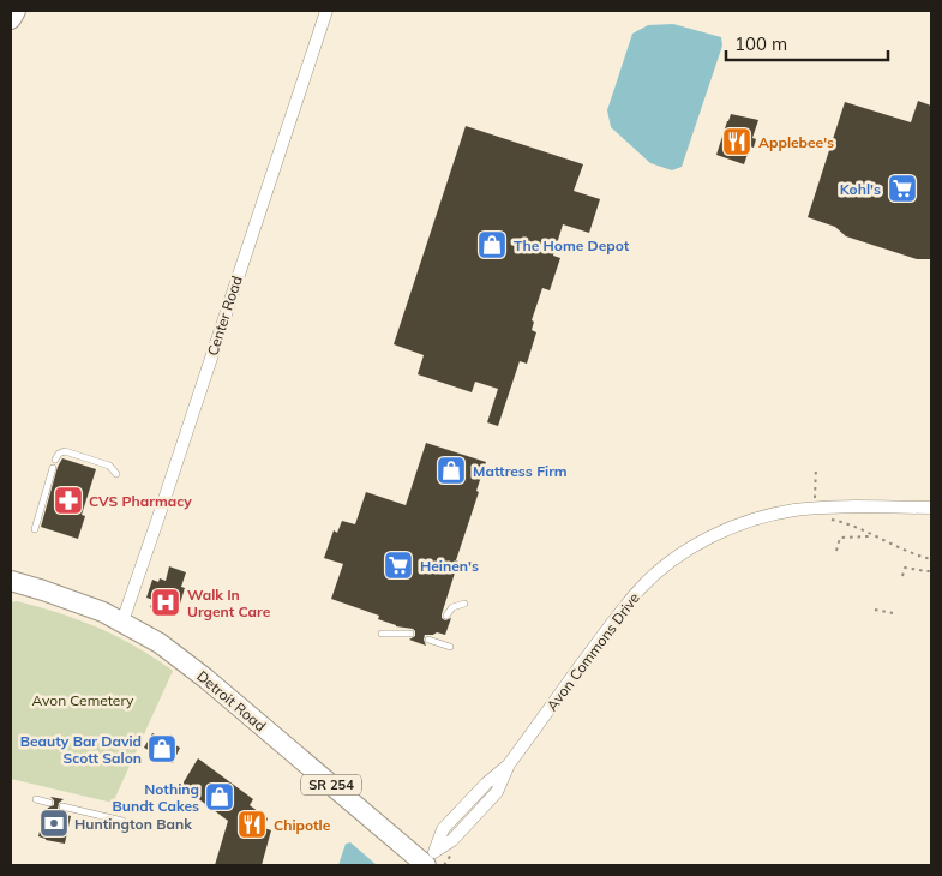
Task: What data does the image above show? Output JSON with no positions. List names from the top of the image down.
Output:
{
  "streets": {
    "main road": ["Detroit Road", "SR 254"],
    "street": ["Center Road", "Avon Commons Drive"]
  },
  "crossings": [
    ["Center Road", "Detroit Road"],
    ["Avon Commons Drive", "Detroit Road"]
  ],
  "parks": ["Avon Cemetery"],
  "places": {
    "restaurant": ["Applebee's", "Chipotle"],
    "supermarket": ["Kohl's", "Heinen's"],
    "shop": [
      "The Home Depot",
      "Mattress Firm",
      "Beauty Bar David Scott Salon",
      "Nothing Bundt Cakes"
    ],
    "pharmacy": ["CVS Pharmacy"],
    "hospital": ["Walk In Urgent Care"],
    "bank": ["Huntington Bank"]
  },
  "scale_bar": "100 m"
}
